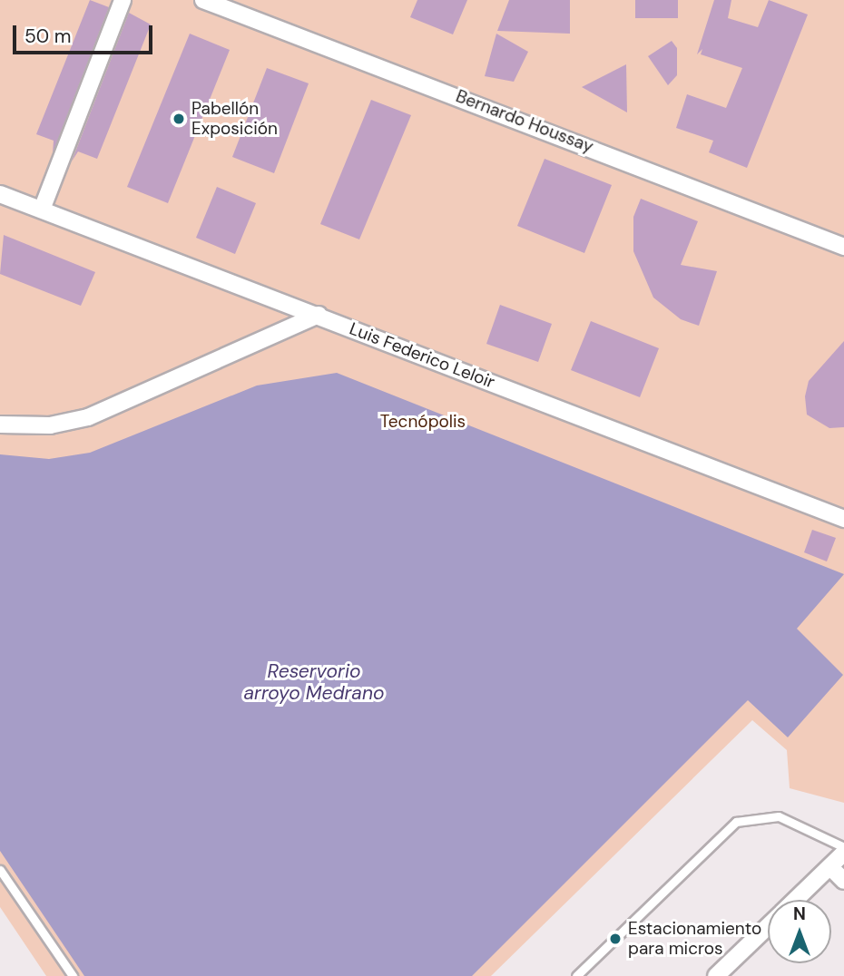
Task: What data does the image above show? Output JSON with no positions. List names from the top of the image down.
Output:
{
  "streets": {
    "street": ["Bernardo Houssay", "Luis Federico Leloir"]
  },
  "water": ["Reservorio arroyo Medrano"],
  "parks": ["Tecnópolis"],
  "places": ["Pabellón Exposición", "Estacionamiento para micros"],
  "scale_bar": "50 m",
  "north": "top"
}
